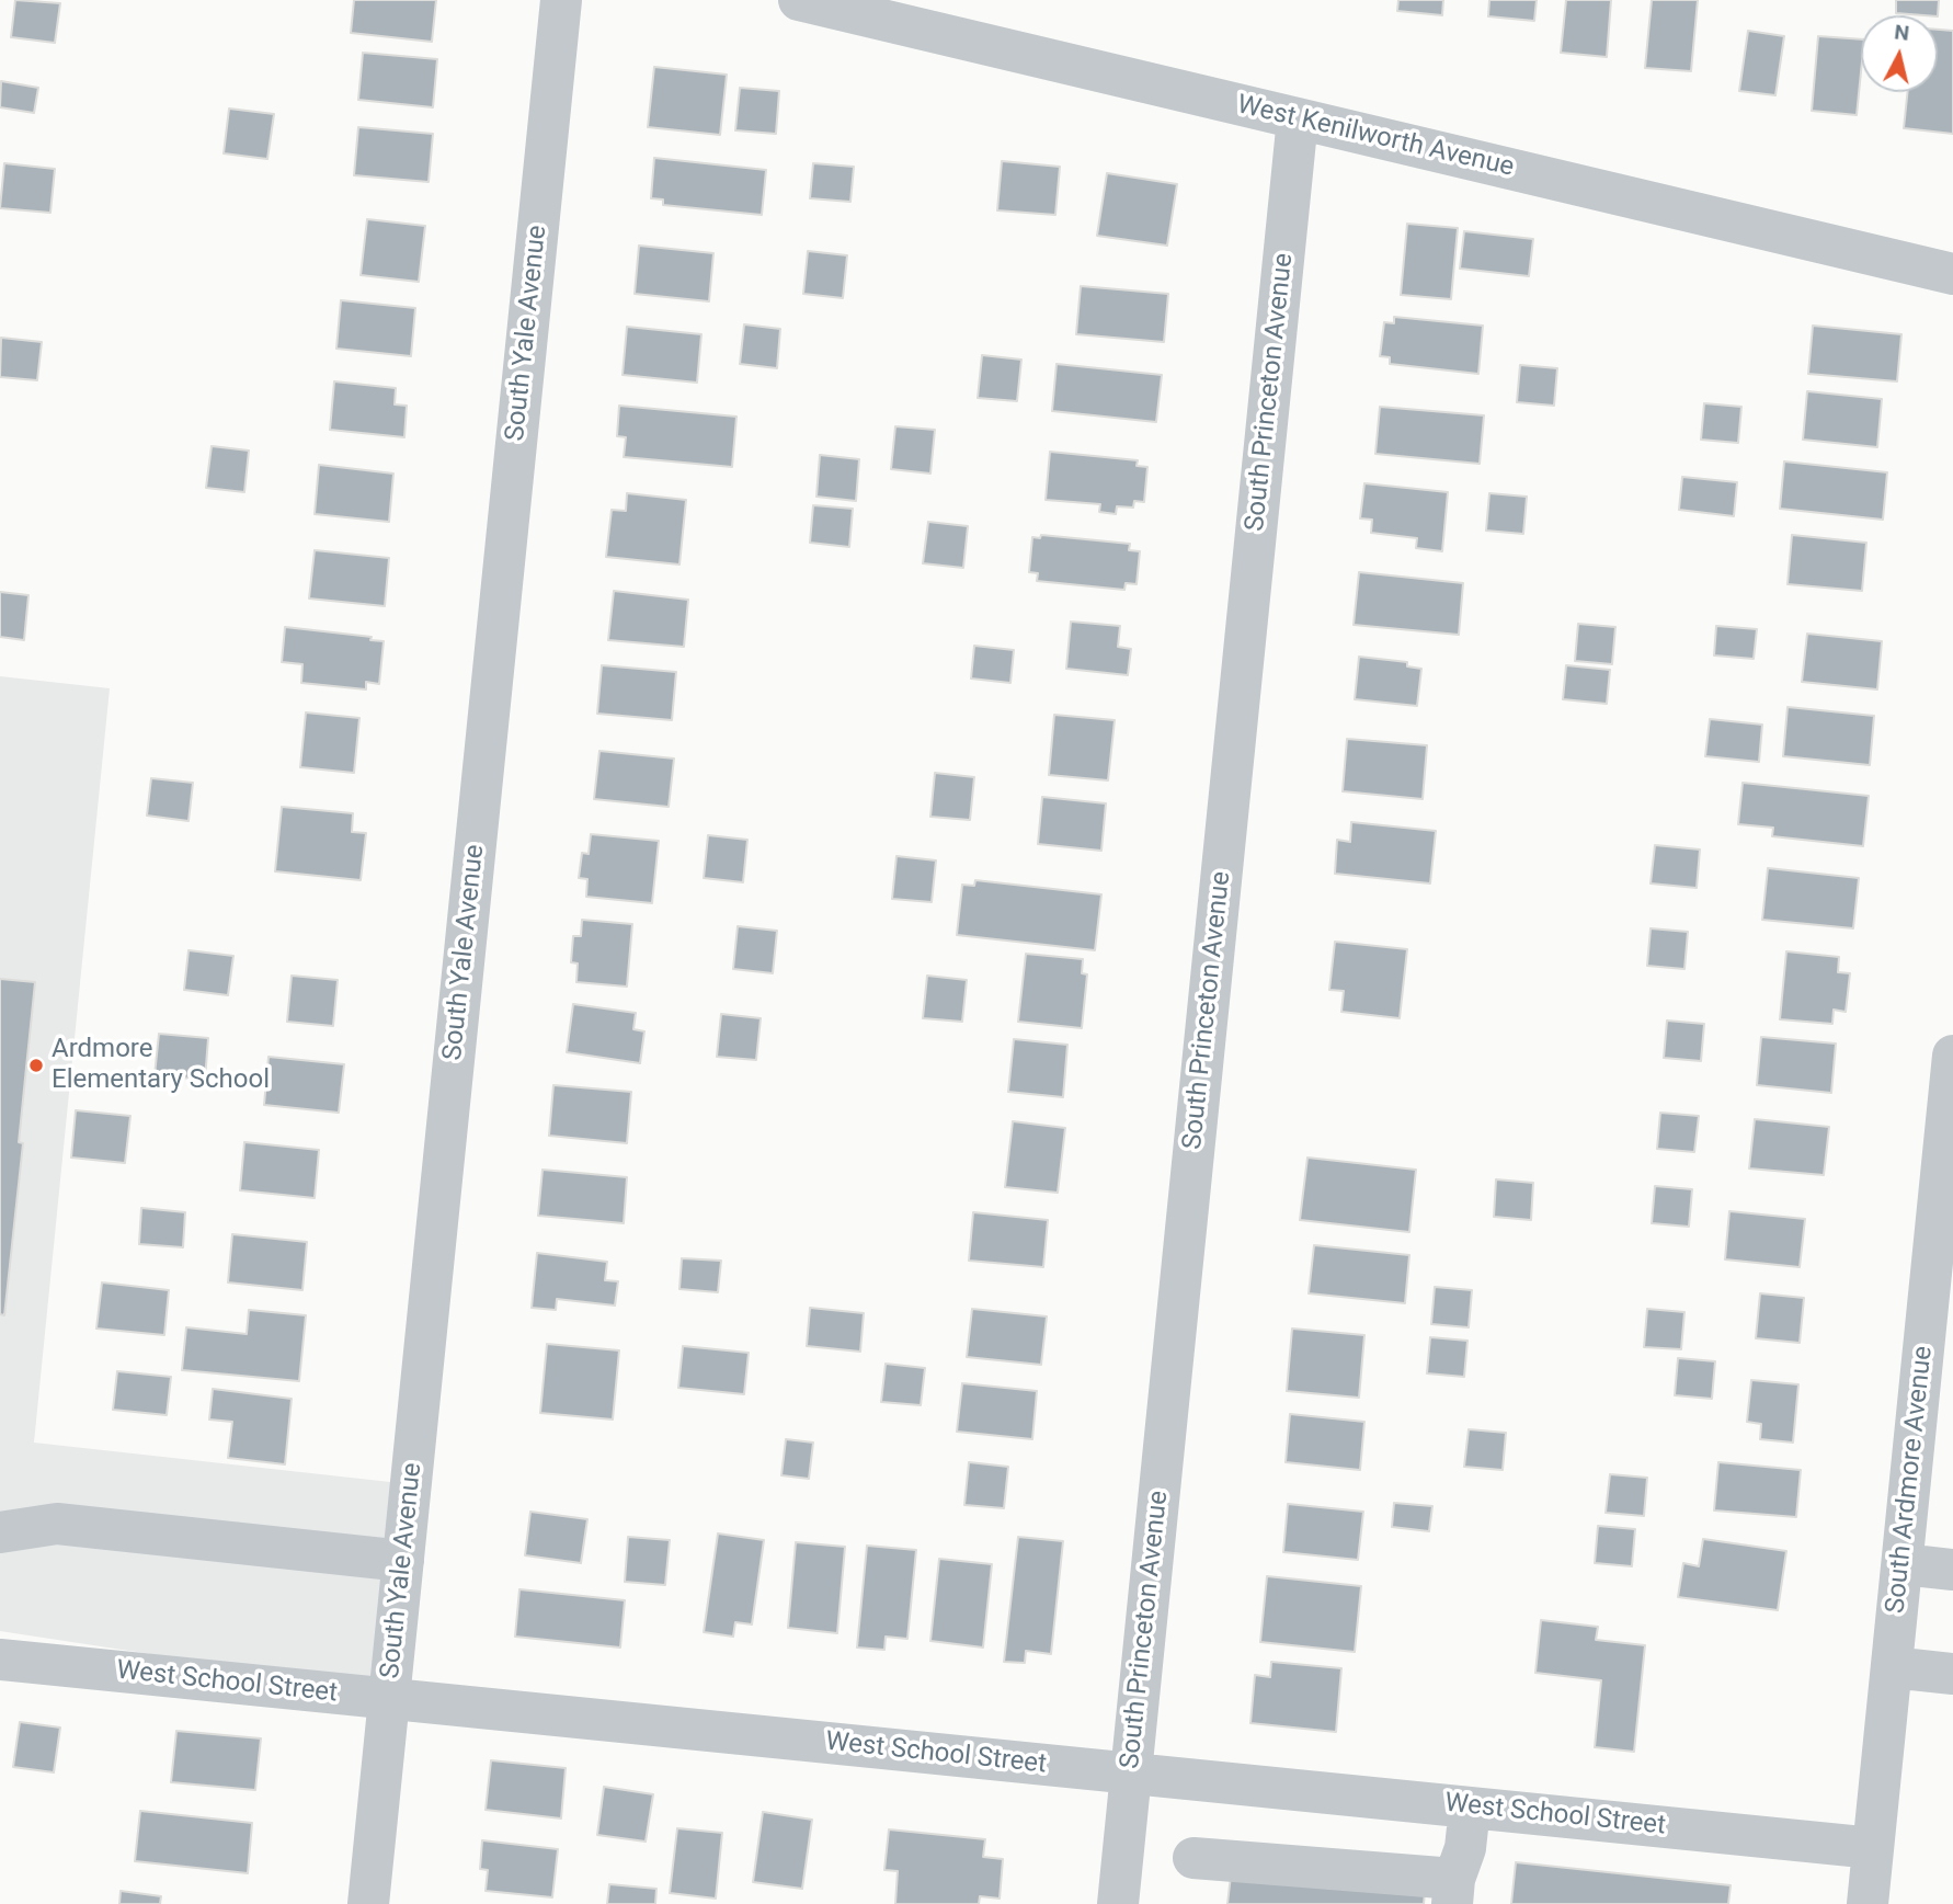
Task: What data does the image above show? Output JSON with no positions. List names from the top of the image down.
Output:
{
  "streets": {
    "street": [
      "West Kenilworth Avenue",
      "South Yale Avenue",
      "South Princeton Avenue",
      "South Ardmore Avenue",
      "West School Street"
    ]
  },
  "crossings": [
    ["West Kenilworth Avenue", "South Princeton Avenue"],
    ["South Yale Avenue", "West School Street"],
    ["South Princeton Avenue", "West School Street"],
    ["South Ardmore Avenue", "West School Street"]
  ],
  "places": ["Ardmore Elementary School"],
  "north": "top"
}
